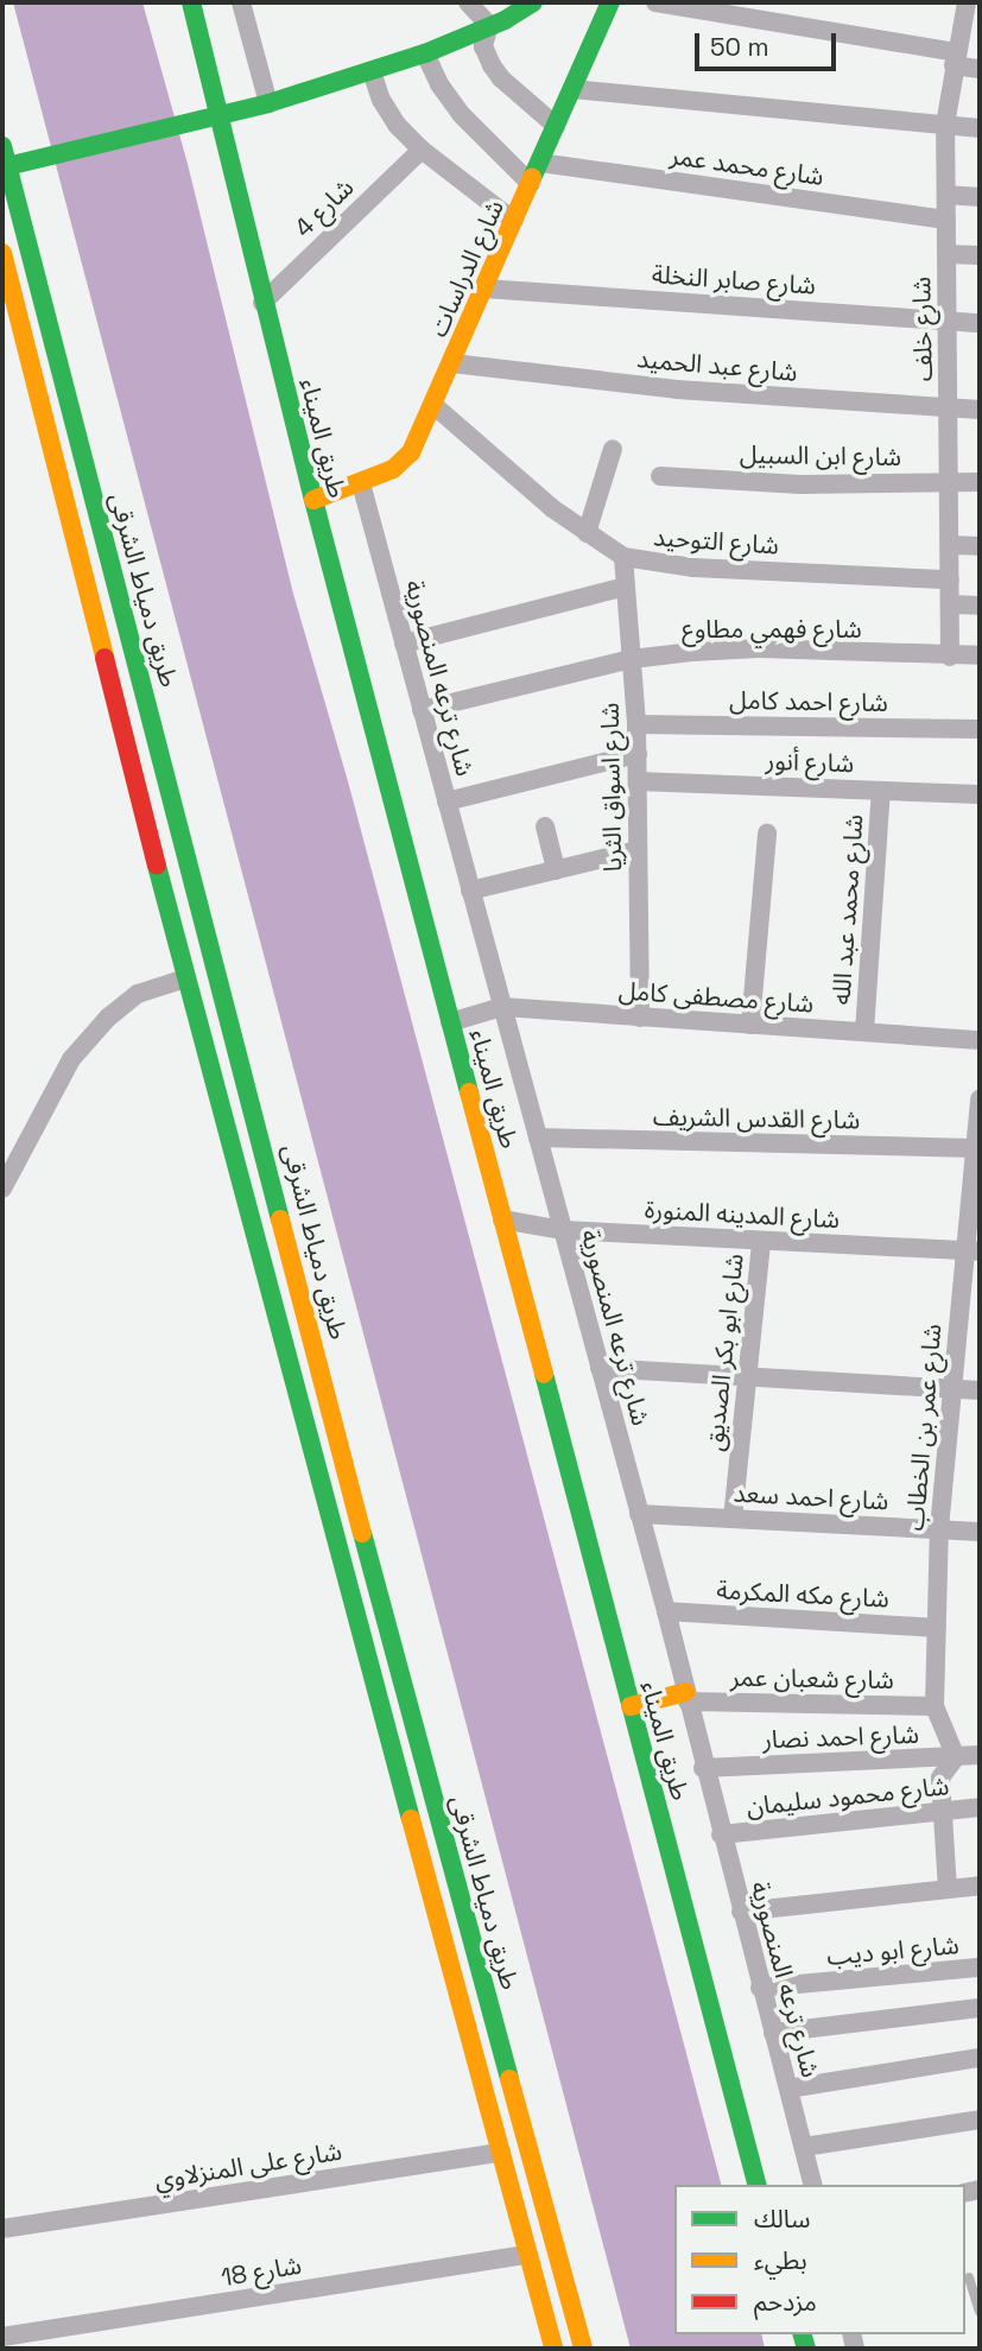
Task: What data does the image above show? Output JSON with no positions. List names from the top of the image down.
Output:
{
  "streets": {
    "main road": ["شارع الدراسات", "طريق الميناء", "طريق دمياط الشرقى"],
    "street": [
      "شارع محمد عمر",
      "شارع 4",
      "شارع صابر النخلة",
      "شارع خلف",
      "شارع عبد الحميد",
      "شارع ابن السبيل",
      "شارع التوحيد",
      "شارع فهمي مطاوع",
      "شارع ترعه المنصورية",
      "شارع احمد كامل",
      "شارع أنور",
      "شارع اسواق الثريا",
      "شارع محمد عبد الله",
      "شارع مصطفى كامل",
      "شارع القدس الشريف",
      "شارع المدينه المنورة",
      "شارع ابو بكر الصديق",
      "شارع عمر بن الخطاب",
      "شارع احمد سعد",
      "شارع مكه المكرمة",
      "شارع شعبان عمر",
      "شارع احمد نصار",
      "شارع محمود سليمان",
      "شارع ابو ديب",
      "شارع على المنزلاوي",
      "شارع 18"
    ]
  },
  "crossings": [
    ["شارع محمد عمر", "شارع الدراسات"],
    ["شارع محمد عمر", "شارع خلف"],
    ["شارع 4", "طريق الميناء"],
    ["شارع الدراسات", "شارع صابر النخلة"],
    ["شارع الدراسات", "شارع عبد الحميد"],
    ["شارع الدراسات", "طريق الميناء"],
    ["شارع الدراسات", "شارع التوحيد"],
    ["شارع الدراسات", "شارع ترعه المنصورية"],
    ["شارع صابر النخلة", "شارع خلف"],
    ["شارع خلف", "شارع عبد الحميد"],
    ["شارع خلف", "شارع ابن السبيل"],
    ["شارع خلف", "شارع التوحيد"],
    ["شارع خلف", "شارع فهمي مطاوع"],
    ["طريق الميناء", "شارع مصطفى كامل"],
    ["طريق الميناء", "شارع المدينه المنورة"],
    ["شارع التوحيد", "شارع اسواق الثريا"],
    ["طريق دمياط الشرقى", "شارع على المنزلاوي"],
    ["طريق دمياط الشرقى", "شارع 18"],
    ["شارع فهمي مطاوع", "شارع ترعه المنصورية"],
    ["شارع فهمي مطاوع", "شارع اسواق الثريا"],
    ["شارع ترعه المنصورية", "شارع مصطفى كامل"],
    ["شارع ترعه المنصورية", "شارع القدس الشريف"],
    ["شارع ترعه المنصورية", "شارع المدينه المنورة"],
    ["شارع ترعه المنصورية", "شارع احمد سعد"],
    ["شارع ترعه المنصورية", "شارع مكه المكرمة"],
    ["شارع ترعه المنصورية", "شارع شعبان عمر"],
    ["شارع ترعه المنصورية", "شارع احمد نصار"],
    ["شارع ترعه المنصورية", "شارع محمود سليمان"],
    ["شارع ترعه المنصورية", "شارع ابو ديب"],
    ["شارع احمد كامل", "شارع اسواق الثريا"],
    ["شارع أنور", "شارع اسواق الثريا"],
    ["شارع أنور", "شارع محمد عبد الله"],
    ["شارع اسواق الثريا", "شارع مصطفى كامل"],
    ["شارع محمد عبد الله", "شارع مصطفى كامل"],
    ["شارع القدس الشريف", "شارع عمر بن الخطاب"],
    ["شارع المدينه المنورة", "شارع ابو بكر الصديق"],
    ["شارع المدينه المنورة", "شارع عمر بن الخطاب"],
    ["شارع ابو بكر الصديق", "شارع احمد سعد"],
    ["شارع عمر بن الخطاب", "شارع احمد سعد"],
    ["شارع عمر بن الخطاب", "شارع مكه المكرمة"],
    ["شارع عمر بن الخطاب", "شارع شعبان عمر"],
    ["شارع عمر بن الخطاب", "شارع احمد نصار"]
  ],
  "legend": ["سالك", "بطيء", "مزدحم"],
  "scale_bar": "50 m"
}
